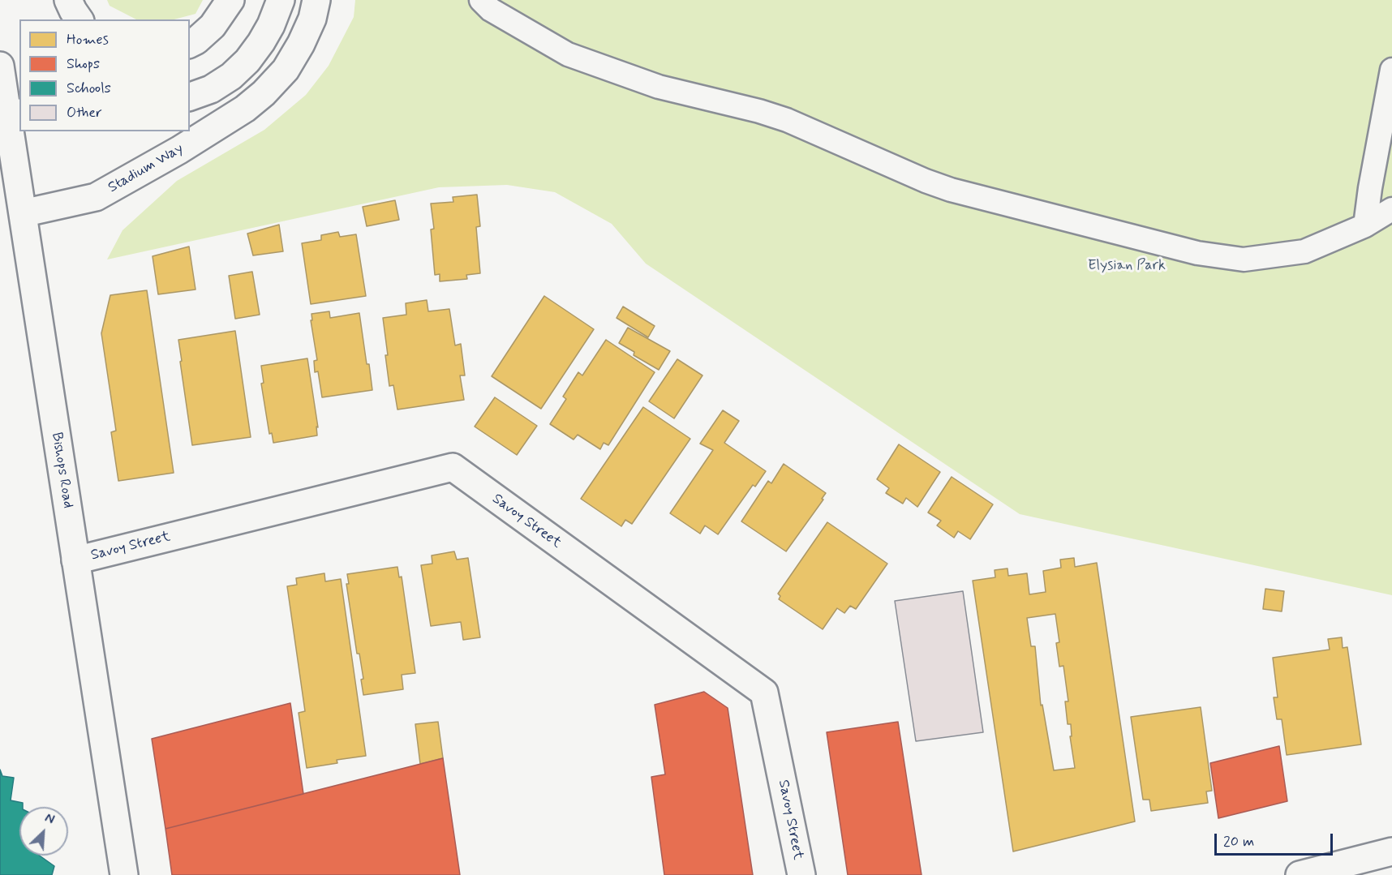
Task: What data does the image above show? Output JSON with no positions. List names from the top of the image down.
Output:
{
  "streets": {
    "main road": ["Stadium Way", "Bishops Road", "Savoy Street"]
  },
  "crossings": [
    ["Stadium Way", "Bishops Road"],
    ["Bishops Road", "Savoy Street"]
  ],
  "parks": ["Elysian Park"],
  "legend": [
    "Homes",
    "Shops",
    "Schools",
    "Other"
  ],
  "scale_bar": "20 m",
  "north": "top right"
}
